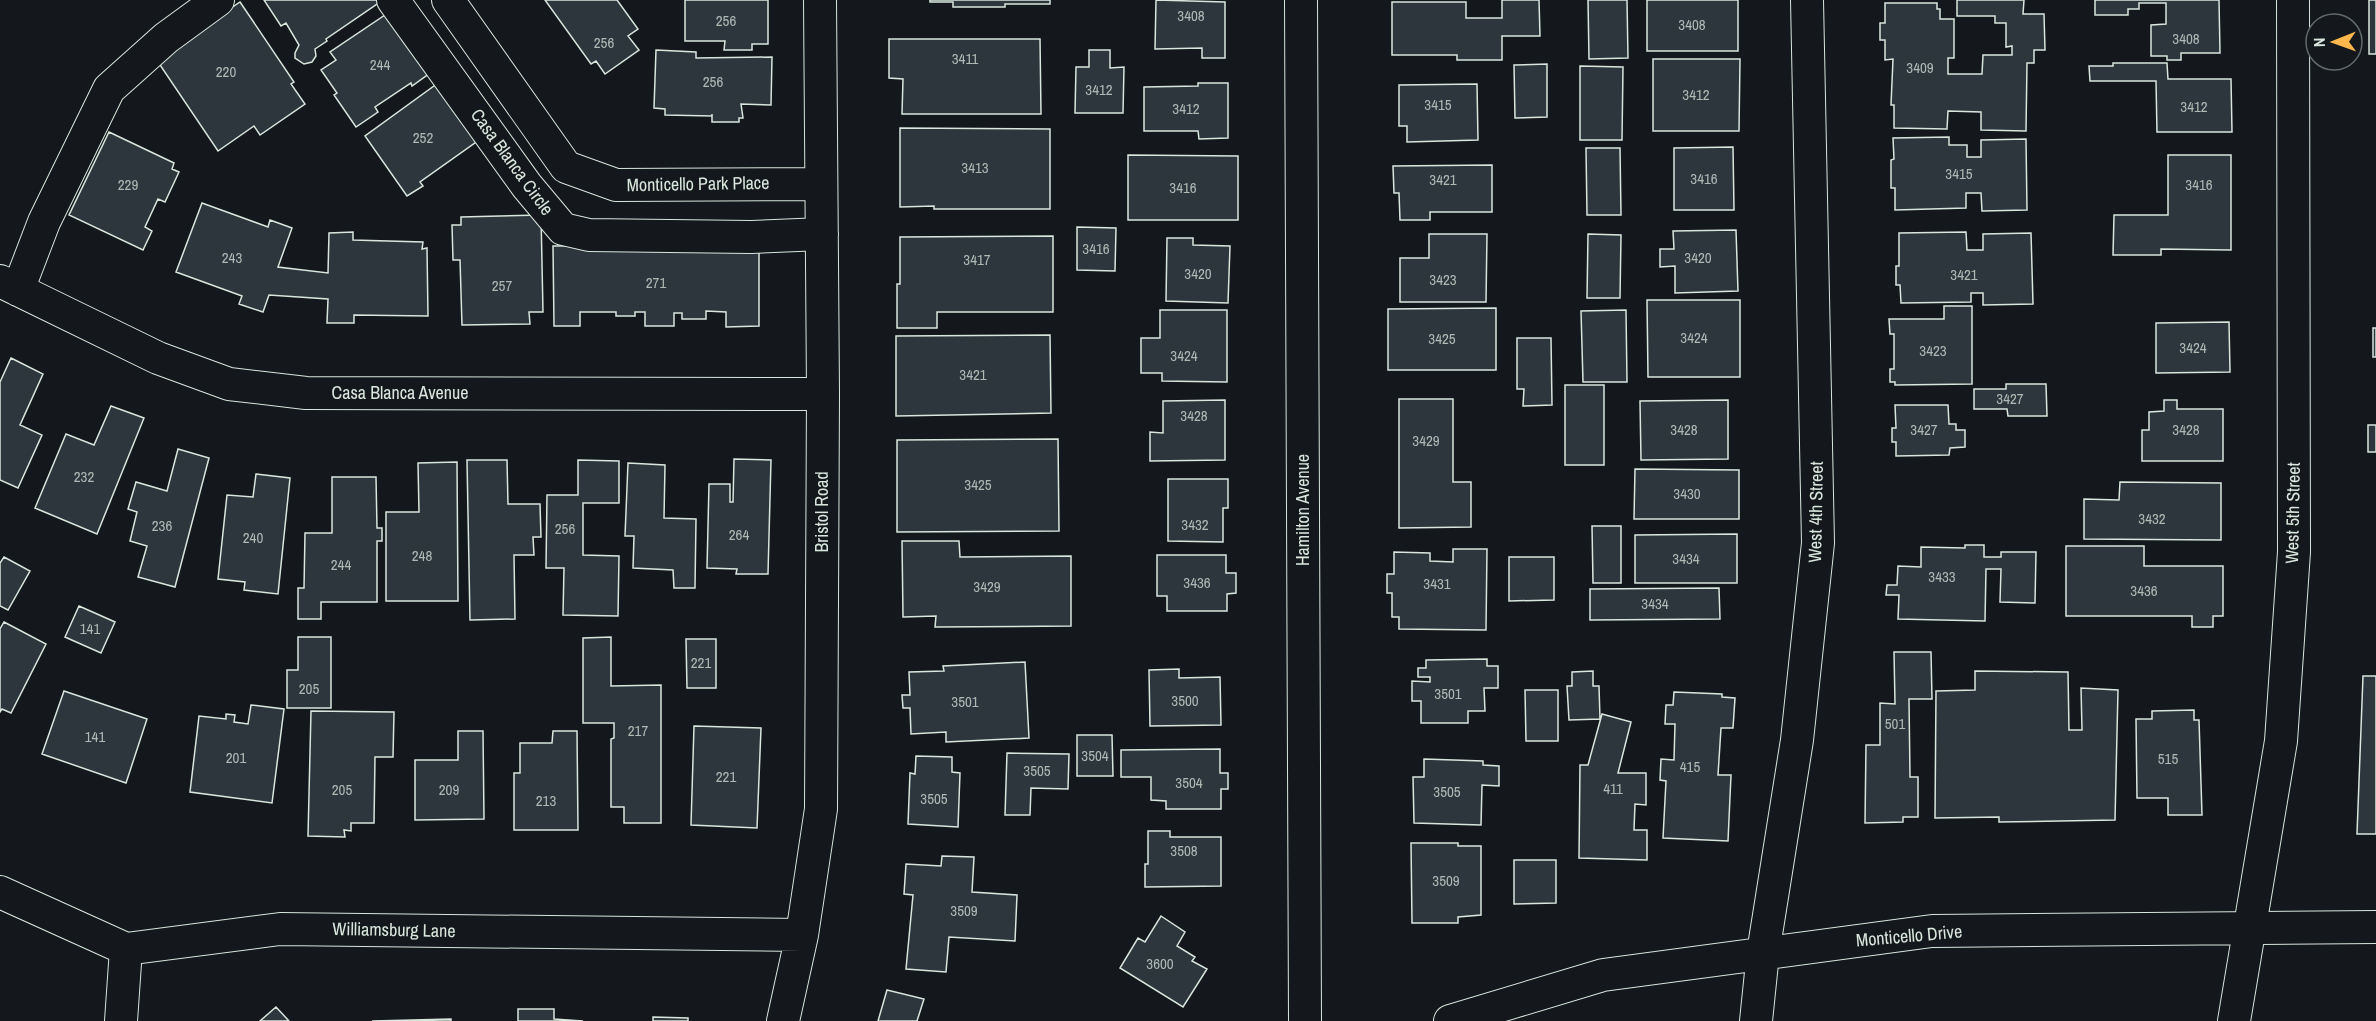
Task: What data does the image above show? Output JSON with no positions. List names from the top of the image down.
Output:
{
  "streets": {
    "street": [
      "Casa Blanca Circle",
      "Monticello Park Place",
      "Casa Blanca Avenue",
      "Hamilton Avenue",
      "Bristol Road",
      "West 4th Street",
      "West 5th Street",
      "Williamsburg Lane",
      "Monticello Drive"
    ]
  },
  "crossings": [
    ["Casa Blanca Circle", "Bristol Road"],
    ["Monticello Park Place", "Bristol Road"],
    ["Casa Blanca Avenue", "Bristol Road"],
    ["Bristol Road", "Williamsburg Lane"],
    ["West 4th Street", "Monticello Drive"],
    ["West 5th Street", "Monticello Drive"]
  ],
  "house_numbers": [
    "3408",
    "256",
    "3408",
    "3408",
    "256",
    "3411",
    "244",
    "3409",
    "220",
    "256",
    "3412",
    "3412",
    "3415",
    "3412",
    "3412",
    "252",
    "3413",
    "3415",
    "3416",
    "3421",
    "229",
    "3416",
    "3416",
    "3416",
    "243",
    "3420",
    "3417",
    "3420",
    "3421",
    "3423",
    "271",
    "257",
    "3424",
    "3425",
    "3424",
    "3423",
    "3424",
    "3421",
    "3427",
    "3428",
    "3428",
    "3427",
    "3428",
    "3429",
    "232",
    "3425",
    "3430",
    "3432",
    "3432",
    "236",
    "256",
    "264",
    "240",
    "248",
    "3434",
    "244",
    "3433",
    "3436",
    "3431",
    "3429",
    "3436",
    "3434",
    "141",
    "221",
    "205",
    "3501",
    "3500",
    "3501",
    "501",
    "217",
    "141",
    "3504",
    "201",
    "515",
    "415",
    "3505",
    "221",
    "3504",
    "411",
    "205",
    "209",
    "3505",
    "3505",
    "213",
    "3508",
    "3509",
    "3509",
    "3600"
  ],
  "north": "left"
}
